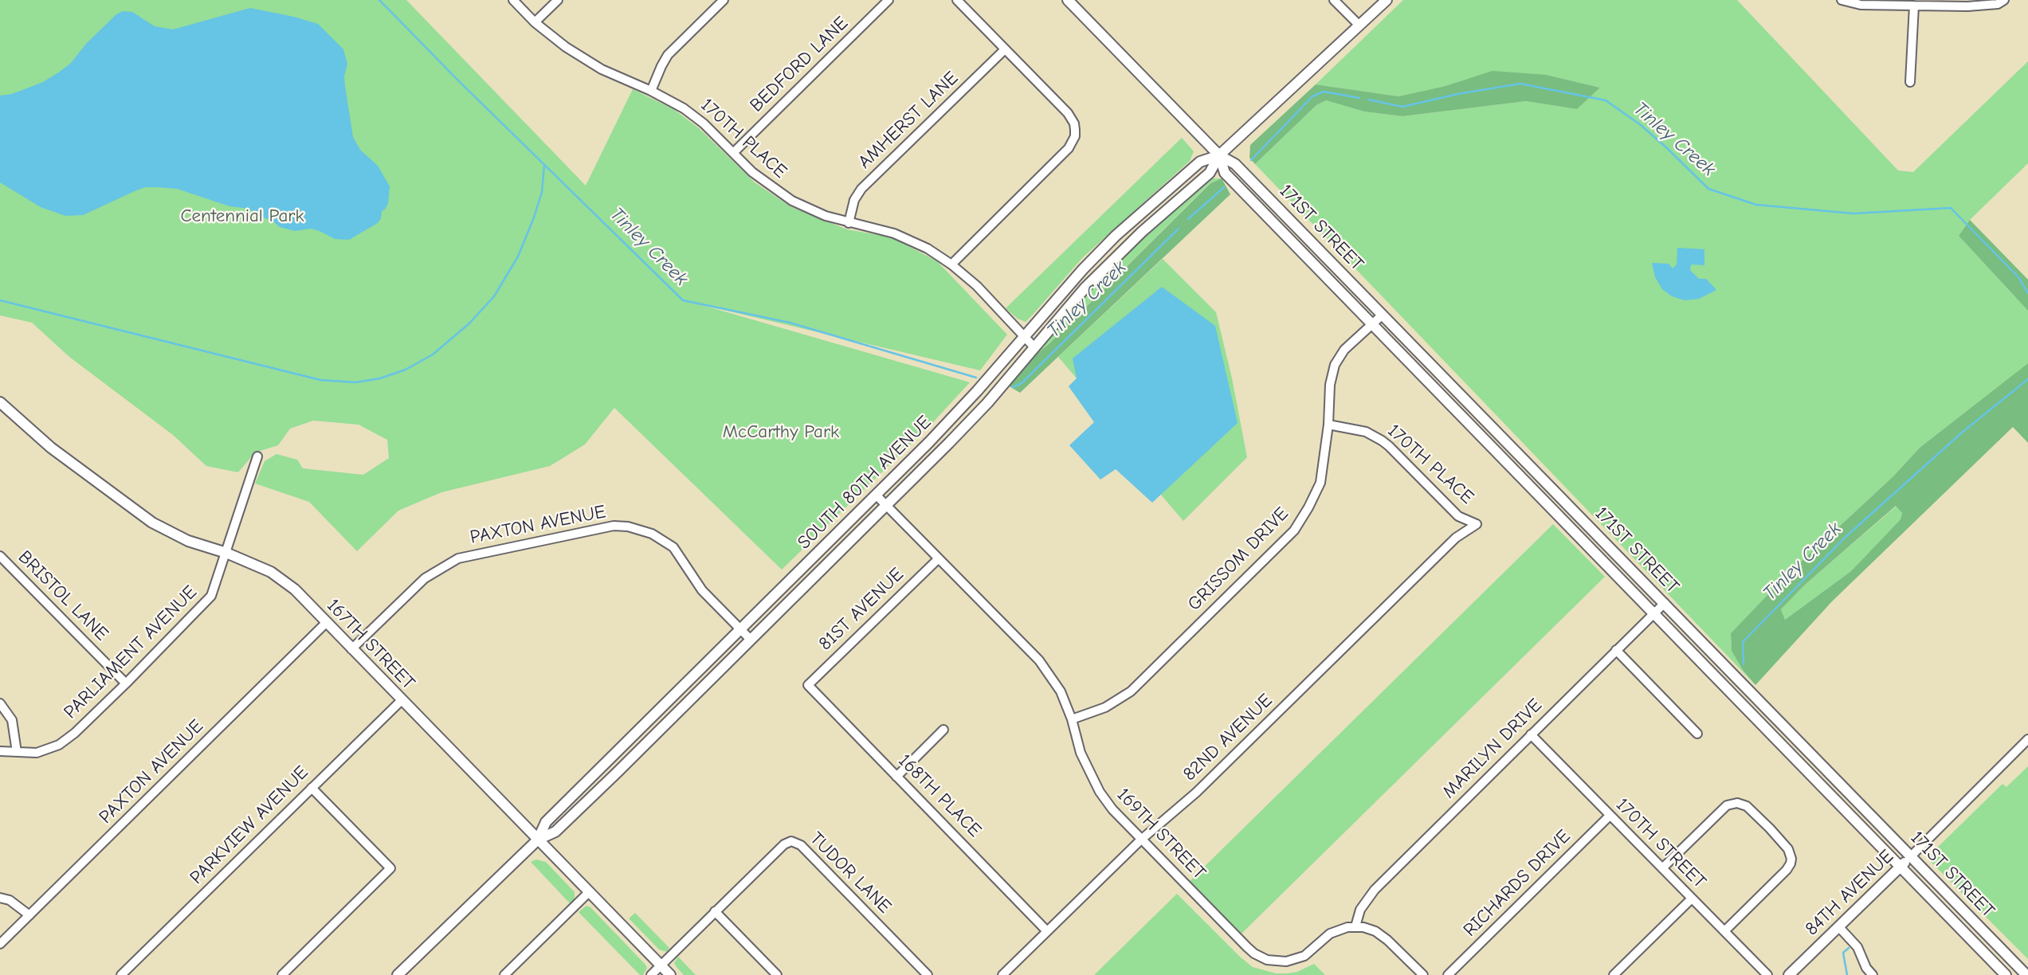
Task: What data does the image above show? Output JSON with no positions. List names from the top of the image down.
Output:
{
  "streets": {
    "street": [
      "BEDFORD LANE",
      "AMHERST LANE",
      "170TH PLACE",
      "171ST STREET",
      "SOUTH 80TH AVENUE",
      "PAXTON AVENUE",
      "GRISSOM DRIVE",
      "BRISTOL LANE",
      "81ST AVENUE",
      "167TH STREET",
      "PARLIAMENT AVENUE",
      "82ND AVENUE",
      "MARILYN DRIVE",
      "168TH PLACE",
      "PARKVIEW AVENUE",
      "169TH STREET",
      "170TH STREET",
      "TUDOR LANE",
      "RICHARDS DRIVE",
      "84TH AVENUE"
    ]
  },
  "crossings": [
    ["BEDFORD LANE", "170TH PLACE"],
    ["AMHERST LANE", "170TH PLACE"],
    ["170TH PLACE", "SOUTH 80TH AVENUE"],
    ["170TH PLACE", "GRISSOM DRIVE"],
    ["170TH PLACE", "82ND AVENUE"],
    ["171ST STREET", "SOUTH 80TH AVENUE"],
    ["171ST STREET", "GRISSOM DRIVE"],
    ["171ST STREET", "MARILYN DRIVE"],
    ["171ST STREET", "84TH AVENUE"],
    ["SOUTH 80TH AVENUE", "PAXTON AVENUE"],
    ["SOUTH 80TH AVENUE", "167TH STREET"],
    ["SOUTH 80TH AVENUE", "169TH STREET"],
    ["PAXTON AVENUE", "167TH STREET"],
    ["GRISSOM DRIVE", "169TH STREET"],
    ["BRISTOL LANE", "PARLIAMENT AVENUE"],
    ["81ST AVENUE", "168TH PLACE"],
    ["81ST AVENUE", "169TH STREET"],
    ["167TH STREET", "PARLIAMENT AVENUE"],
    ["167TH STREET", "PARKVIEW AVENUE"],
    ["167TH STREET", "TUDOR LANE"],
    ["82ND AVENUE", "168TH PLACE"],
    ["82ND AVENUE", "169TH STREET"],
    ["MARILYN DRIVE", "169TH STREET"],
    ["MARILYN DRIVE", "170TH STREET"],
    ["170TH STREET", "RICHARDS DRIVE"]
  ],
  "water": ["Tinley Creek"],
  "parks": ["Centennial Park", "McCarthy Park"]
}
